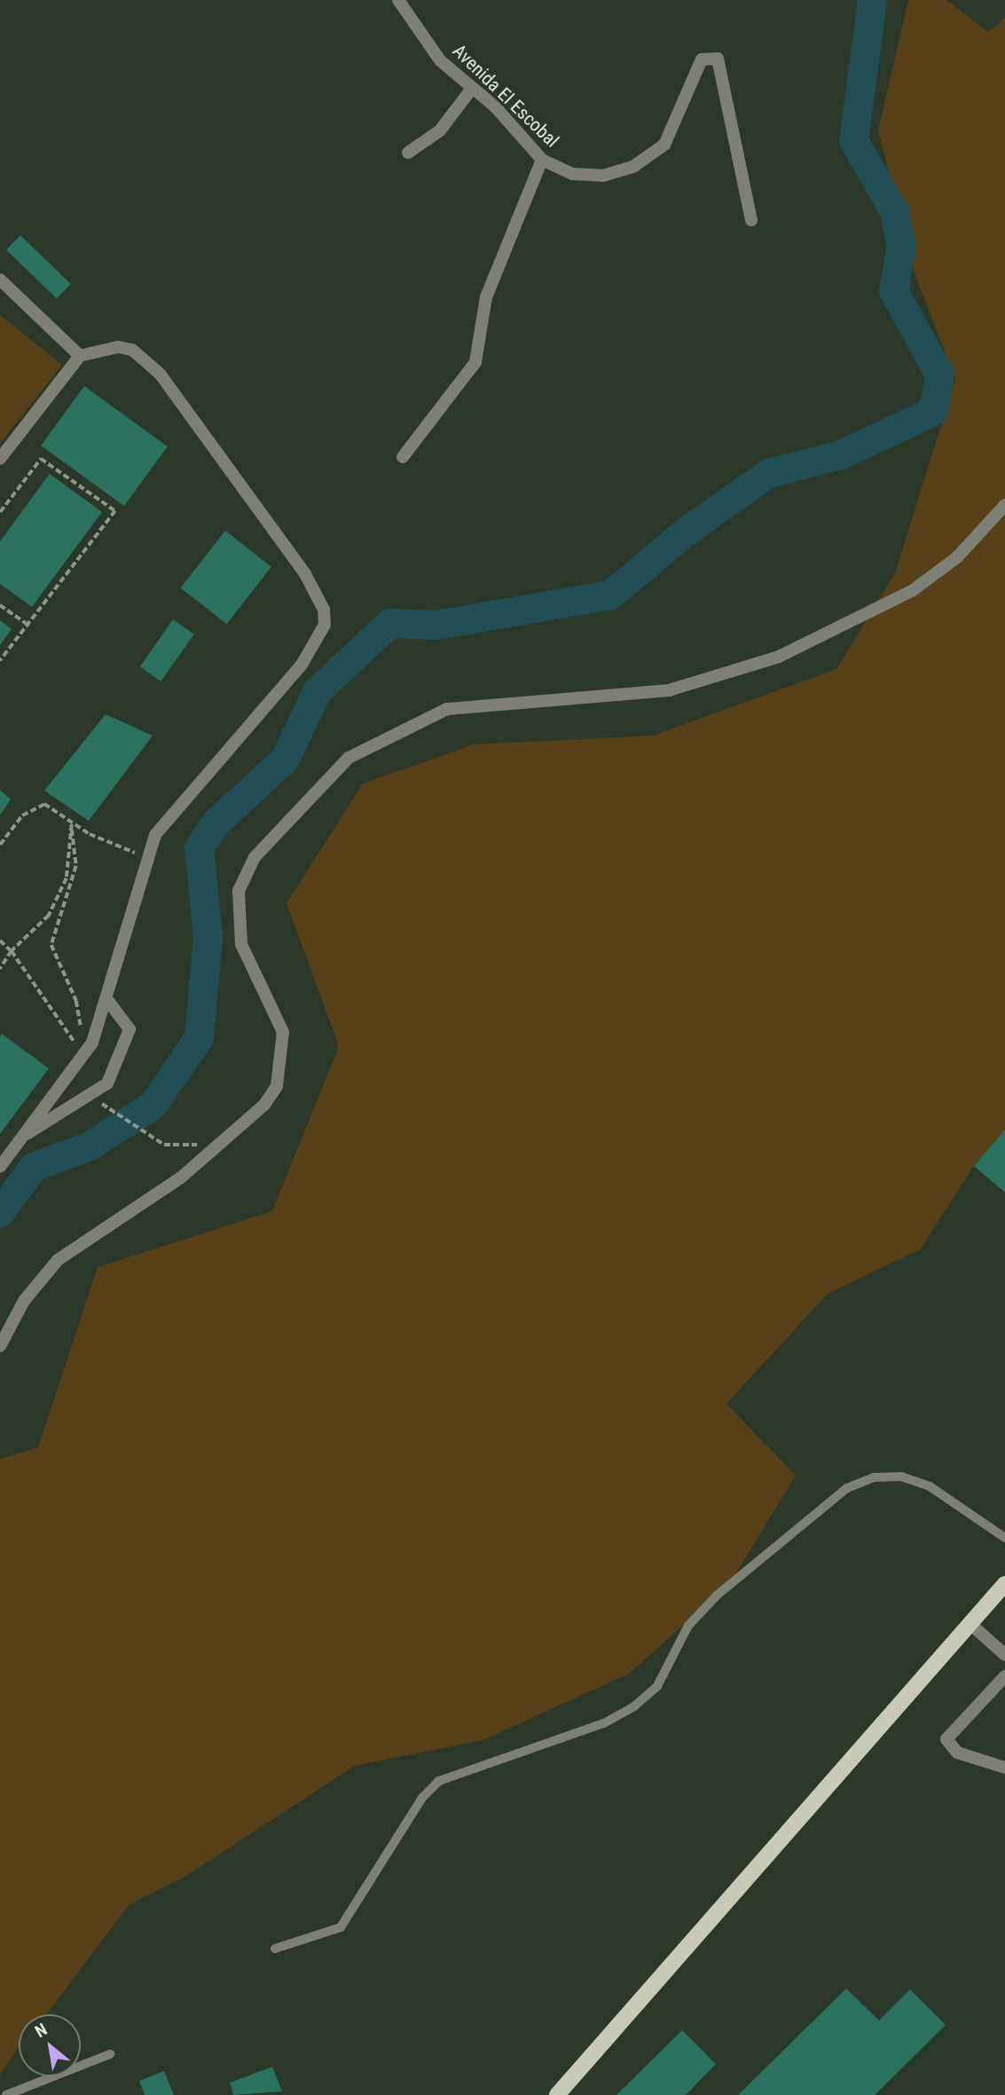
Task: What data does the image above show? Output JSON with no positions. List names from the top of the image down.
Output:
{
  "streets": {
    "street": ["Avenida El Escobal"]
  },
  "north": "top left"
}
